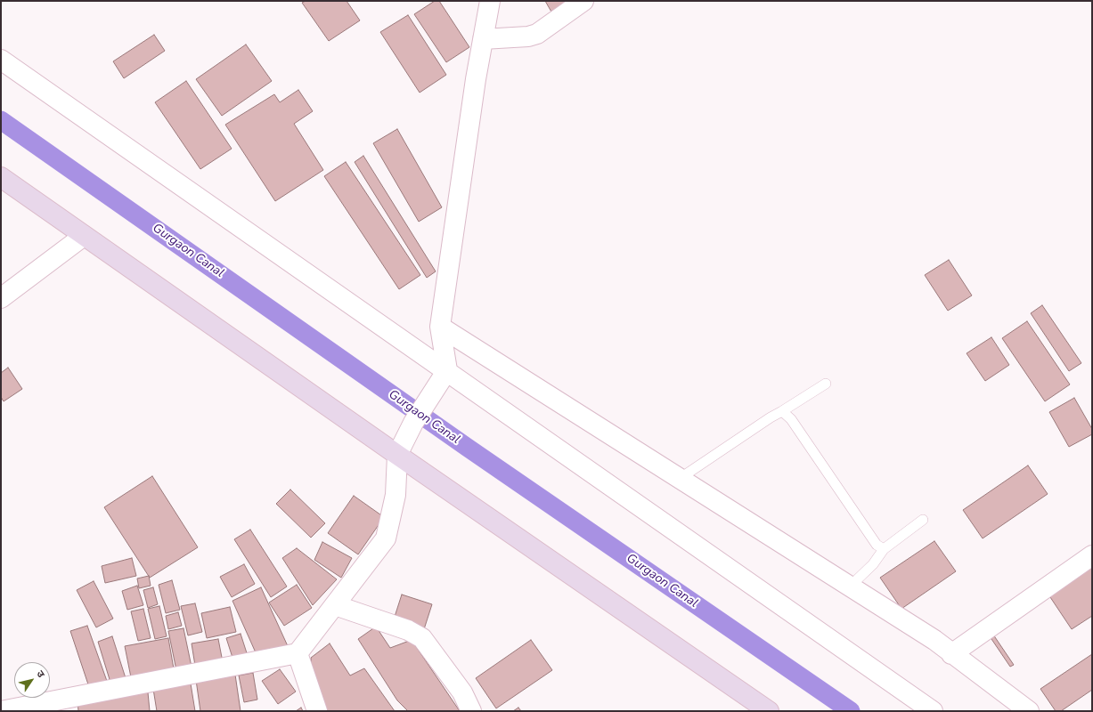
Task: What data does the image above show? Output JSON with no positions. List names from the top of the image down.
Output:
{
  "water": ["Gurgaon Canal"],
  "north": "top right"
}
